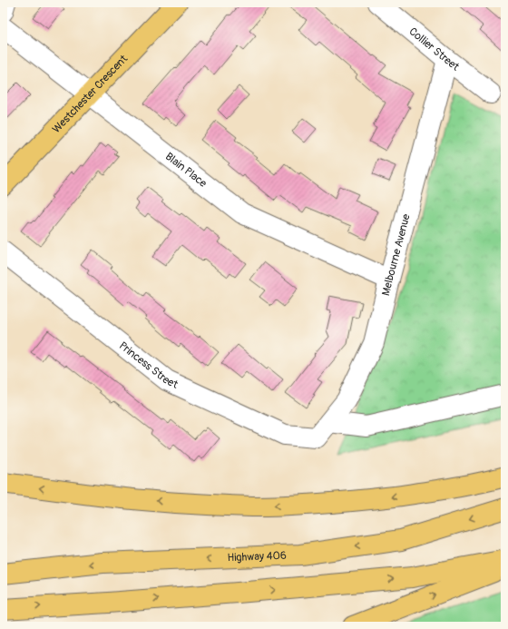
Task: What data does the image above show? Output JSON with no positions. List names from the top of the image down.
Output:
{
  "streets": {
    "main road": ["Westchester Crescent", "Highway 406"],
    "street": [
      "Collier Street",
      "Blain Place",
      "Melbourne Avenue",
      "Princess Street"
    ]
  },
  "crossings": [
    ["Collier Street", "Melbourne Avenue"],
    ["Westchester Crescent", "Blain Place"],
    ["Blain Place", "Melbourne Avenue"],
    ["Melbourne Avenue", "Princess Street"]
  ]
}
